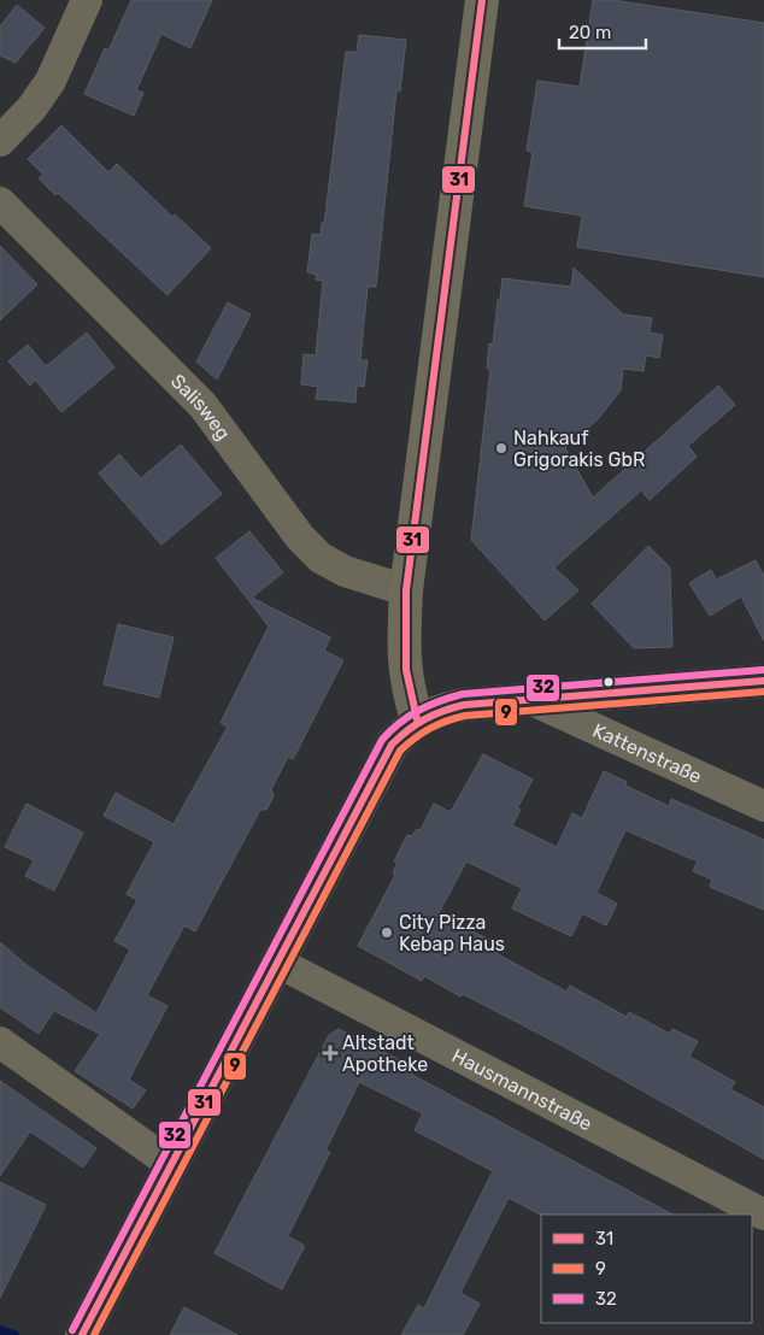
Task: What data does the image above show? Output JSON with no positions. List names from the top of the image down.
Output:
{
  "streets": {
    "street": ["Salisweg", "Kattenstraße", "Hausmannstraße"]
  },
  "places": {
    "other": ["Nahkauf Grigorakis GbR", "City Pizza Kebap Haus"],
    "health": ["Altstadt Apotheke"]
  },
  "lines": ["transit line 31", "transit line 32", "transit line 9"],
  "legend": ["31", "9", "32"],
  "scale_bar": "20 m"
}
